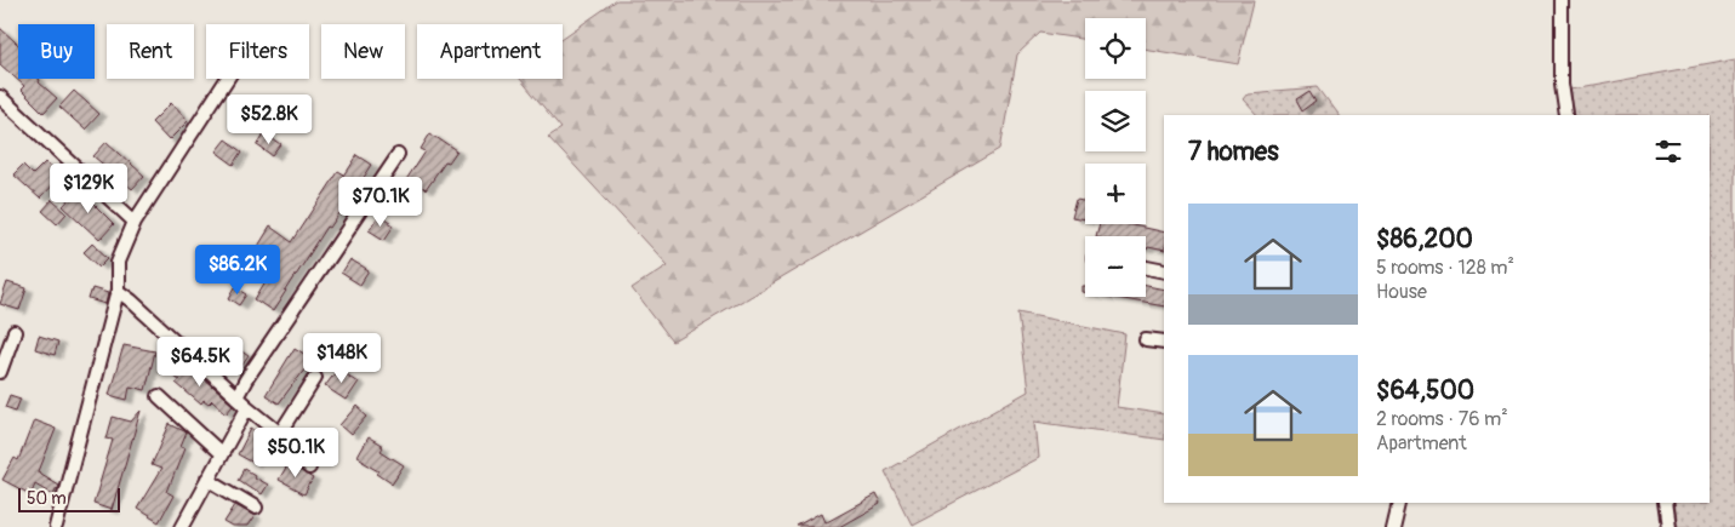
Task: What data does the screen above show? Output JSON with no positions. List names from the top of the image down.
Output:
{
  "scale_bar": "50 m",
  "page": {
    "map_buttons": ["+", "−"],
    "chip": [
      "Buy",
      "Rent",
      "Filters",
      "New",
      "Apartment"
    ],
    "price": [
      "$52.8K",
      "$129K",
      "$70.1K",
      "$86.2K",
      "$148K",
      "$64.5K",
      "$50.1K"
    ],
    "heading": "7 homes",
    "list": [
      {
        "name": "$86,200",
        "note": "5 rooms · 128 m² · House"
      },
      {
        "name": "$64,500",
        "note": "2 rooms · 76 m² · Apartment"
      }
    ],
    "scale": "50 m"
  }
}
